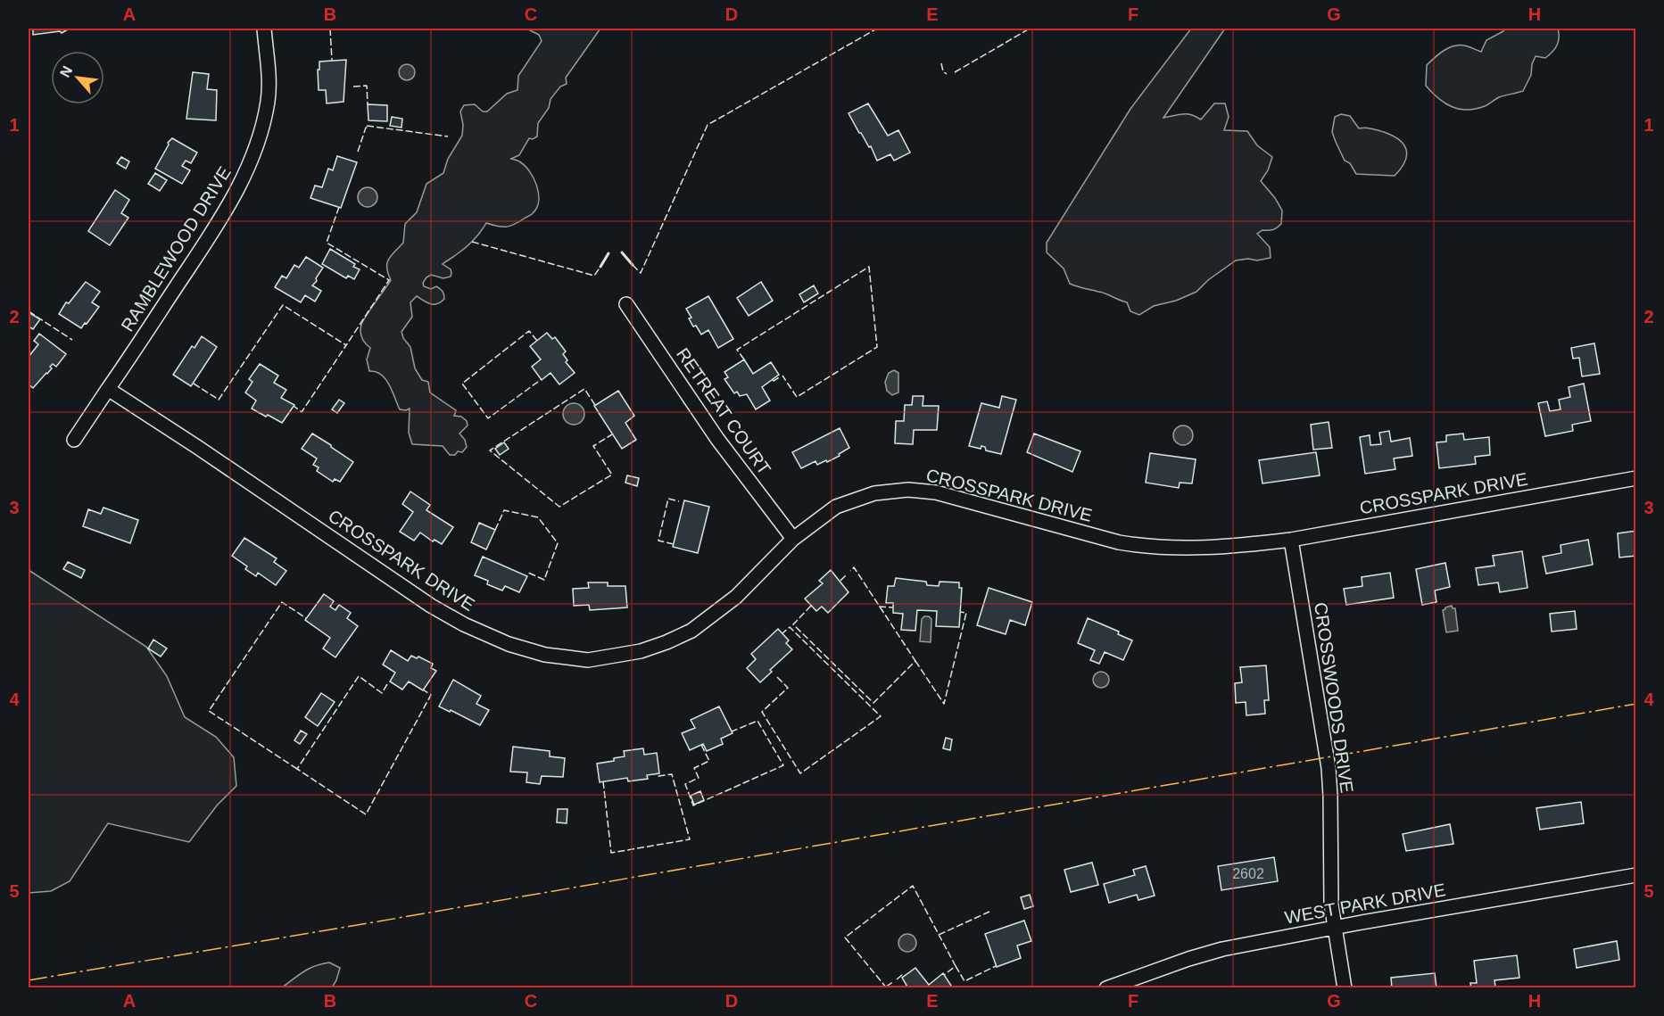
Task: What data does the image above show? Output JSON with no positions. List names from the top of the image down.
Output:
{
  "streets": {
    "street": [
      "RAMBLEWOOD DRIVE",
      "RETREAT COURT",
      "CROSSPARK DRIVE",
      "CROSSWOODS DRIVE",
      "WEST PARK DRIVE"
    ]
  },
  "crossings": [
    ["RAMBLEWOOD DRIVE", "CROSSPARK DRIVE"],
    ["RETREAT COURT", "CROSSPARK DRIVE"],
    ["CROSSPARK DRIVE", "CROSSWOODS DRIVE"],
    ["CROSSWOODS DRIVE", "WEST PARK DRIVE"]
  ],
  "house_numbers": ["2602"],
  "north": "top left",
  "grid": {
    "columns": [
      "A",
      "B",
      "C",
      "D",
      "E",
      "F",
      "G",
      "H"
    ],
    "rows": [
      "1",
      "2",
      "3",
      "4",
      "5"
    ]
  }
}
